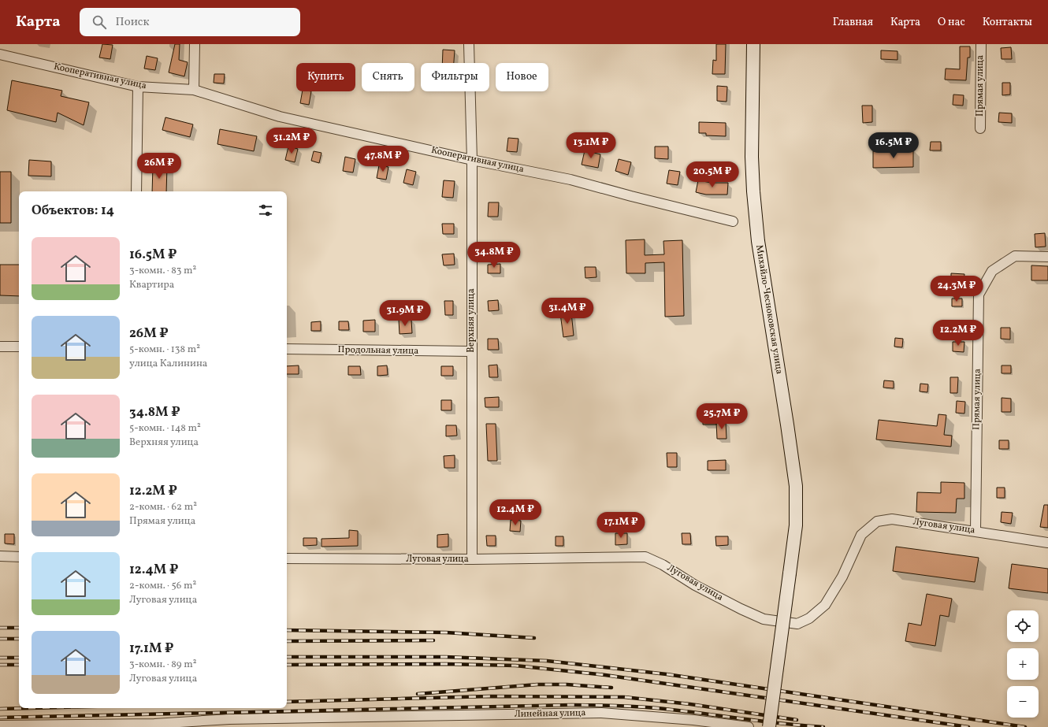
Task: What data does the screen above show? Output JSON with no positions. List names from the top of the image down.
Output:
{
  "streets": {
    "street": [
      "Кооперативная улица",
      "Прямая улица",
      "Михайло-Чесноковская улица",
      "Верхняя улица",
      "Продольная улица",
      "Луговая улица",
      "Линейная улица"
    ]
  },
  "crossings": [
    ["Кооперативная улица", "Верхняя улица"],
    ["Прямая улица", "Луговая улица"],
    ["Верхняя улица", "Продольная улица"],
    ["Верхняя улица", "Луговая улица"]
  ],
  "page": {
    "header": "Карта",
    "search": "Поиск",
    "nav": [
      "Главная",
      "Карта",
      "О нас",
      "Контакты"
    ],
    "chip": [
      "Купить",
      "Снять",
      "Фильтры",
      "Новое"
    ],
    "price": [
      "31.2M ₽",
      "13.1M ₽",
      "16.5M ₽",
      "47.8M ₽",
      "26M ₽",
      "20.5M ₽",
      "34.8M ₽",
      "24.3M ₽",
      "31.4M ₽",
      "31.9M ₽",
      "12.2M ₽",
      "25.7M ₽",
      "12.4M ₽",
      "17.1M ₽"
    ],
    "heading": "Объектов: 14",
    "list": [
      {
        "name": "16.5M ₽",
        "note": "3-комн. · 83 m² · Квартира"
      },
      {
        "name": "26M ₽",
        "note": "5-комн. · 138 m² · улица Калинина"
      },
      {
        "name": "34.8M ₽",
        "note": "5-комн. · 148 m² · Верхняя улица"
      },
      {
        "name": "12.2M ₽",
        "note": "2-комн. · 62 m² · Прямая улица"
      },
      {
        "name": "12.4M ₽",
        "note": "2-комн. · 56 m² · Луговая улица"
      },
      {
        "name": "17.1M ₽",
        "note": "3-комн. · 89 m² · Луговая улица"
      }
    ],
    "map_buttons": ["+", "−"]
  }
}
